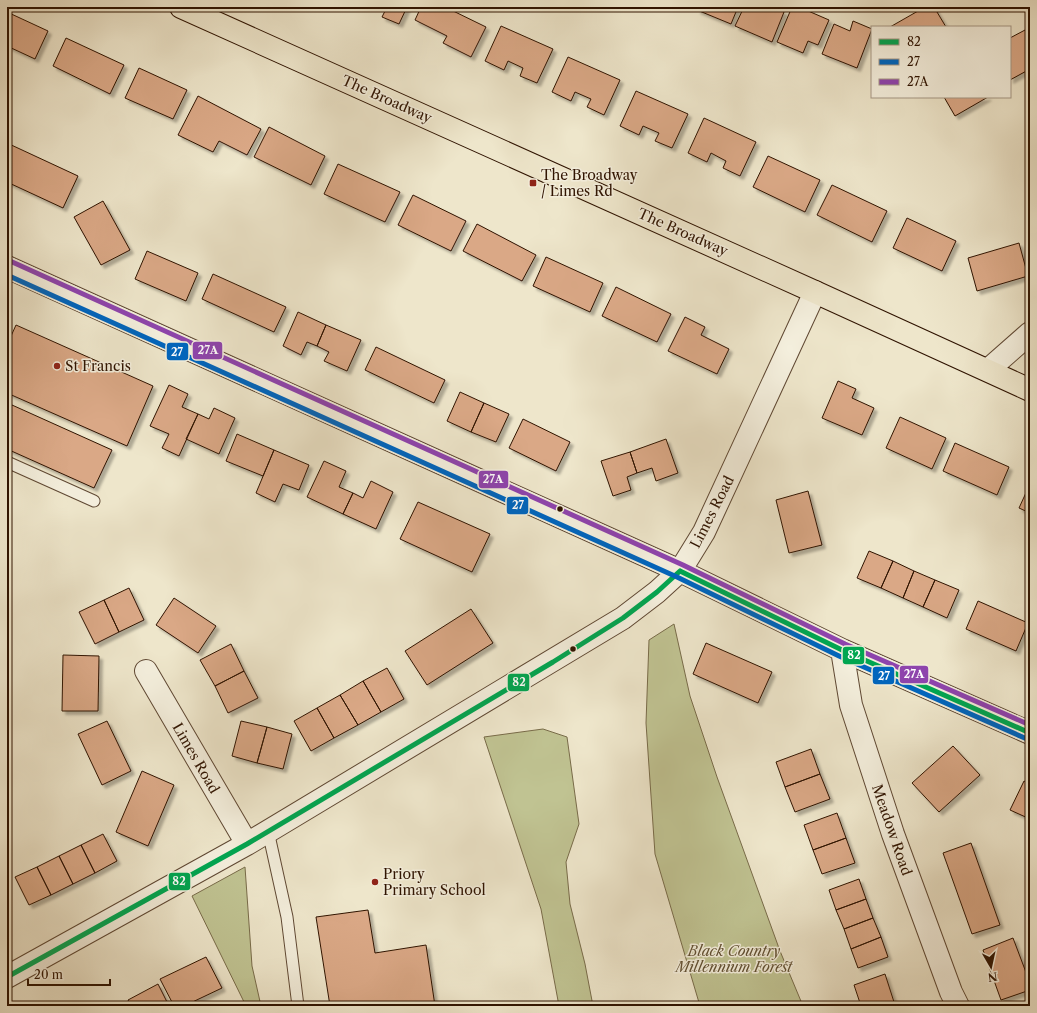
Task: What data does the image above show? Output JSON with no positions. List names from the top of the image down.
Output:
{
  "streets": {
    "main road": ["The Broadway"],
    "street": ["Limes Road", "Meadow Road"]
  },
  "crossings": [
    ["The Broadway", "Limes Road"]
  ],
  "parks": ["Black Country Millennium Forest"],
  "places": {
    "transit": ["The Broadway / Limes Rd"],
    "other": ["St Francis", "Priory Primary School"]
  },
  "lines": ["transit line 27A", "transit line 27", "transit line 82"],
  "legend": ["82", "27", "27A"],
  "scale_bar": "20 m",
  "north": "bottom"
}
